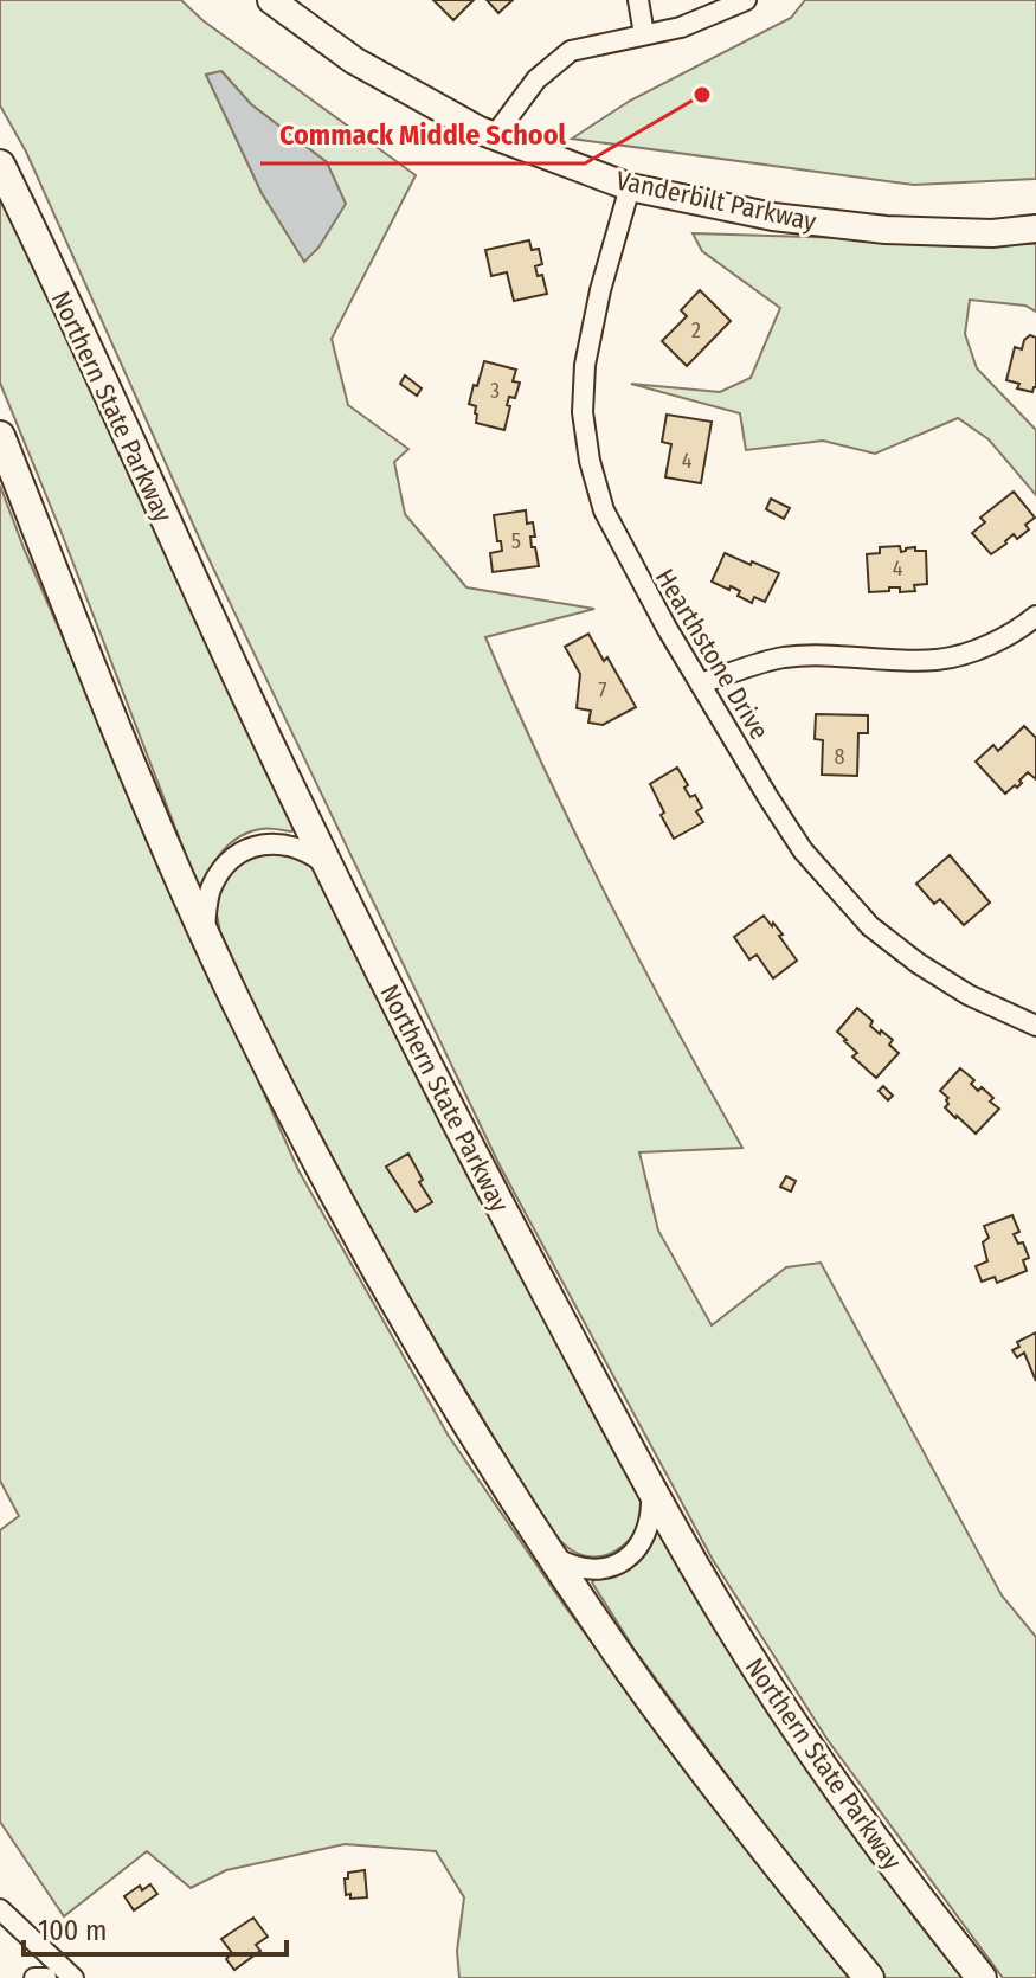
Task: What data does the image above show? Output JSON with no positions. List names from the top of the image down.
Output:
{
  "streets": {
    "highway": ["Northern State Parkway"],
    "main road": ["Vanderbilt Parkway"],
    "street": ["Hearthstone Drive"]
  },
  "crossings": [
    ["Vanderbilt Parkway", "Hearthstone Drive"]
  ],
  "places": ["Commack Middle School"],
  "house_numbers": [
    "2",
    "3",
    "4",
    "5",
    "4",
    "7",
    "8"
  ],
  "scale_bar": "100 m"
}
